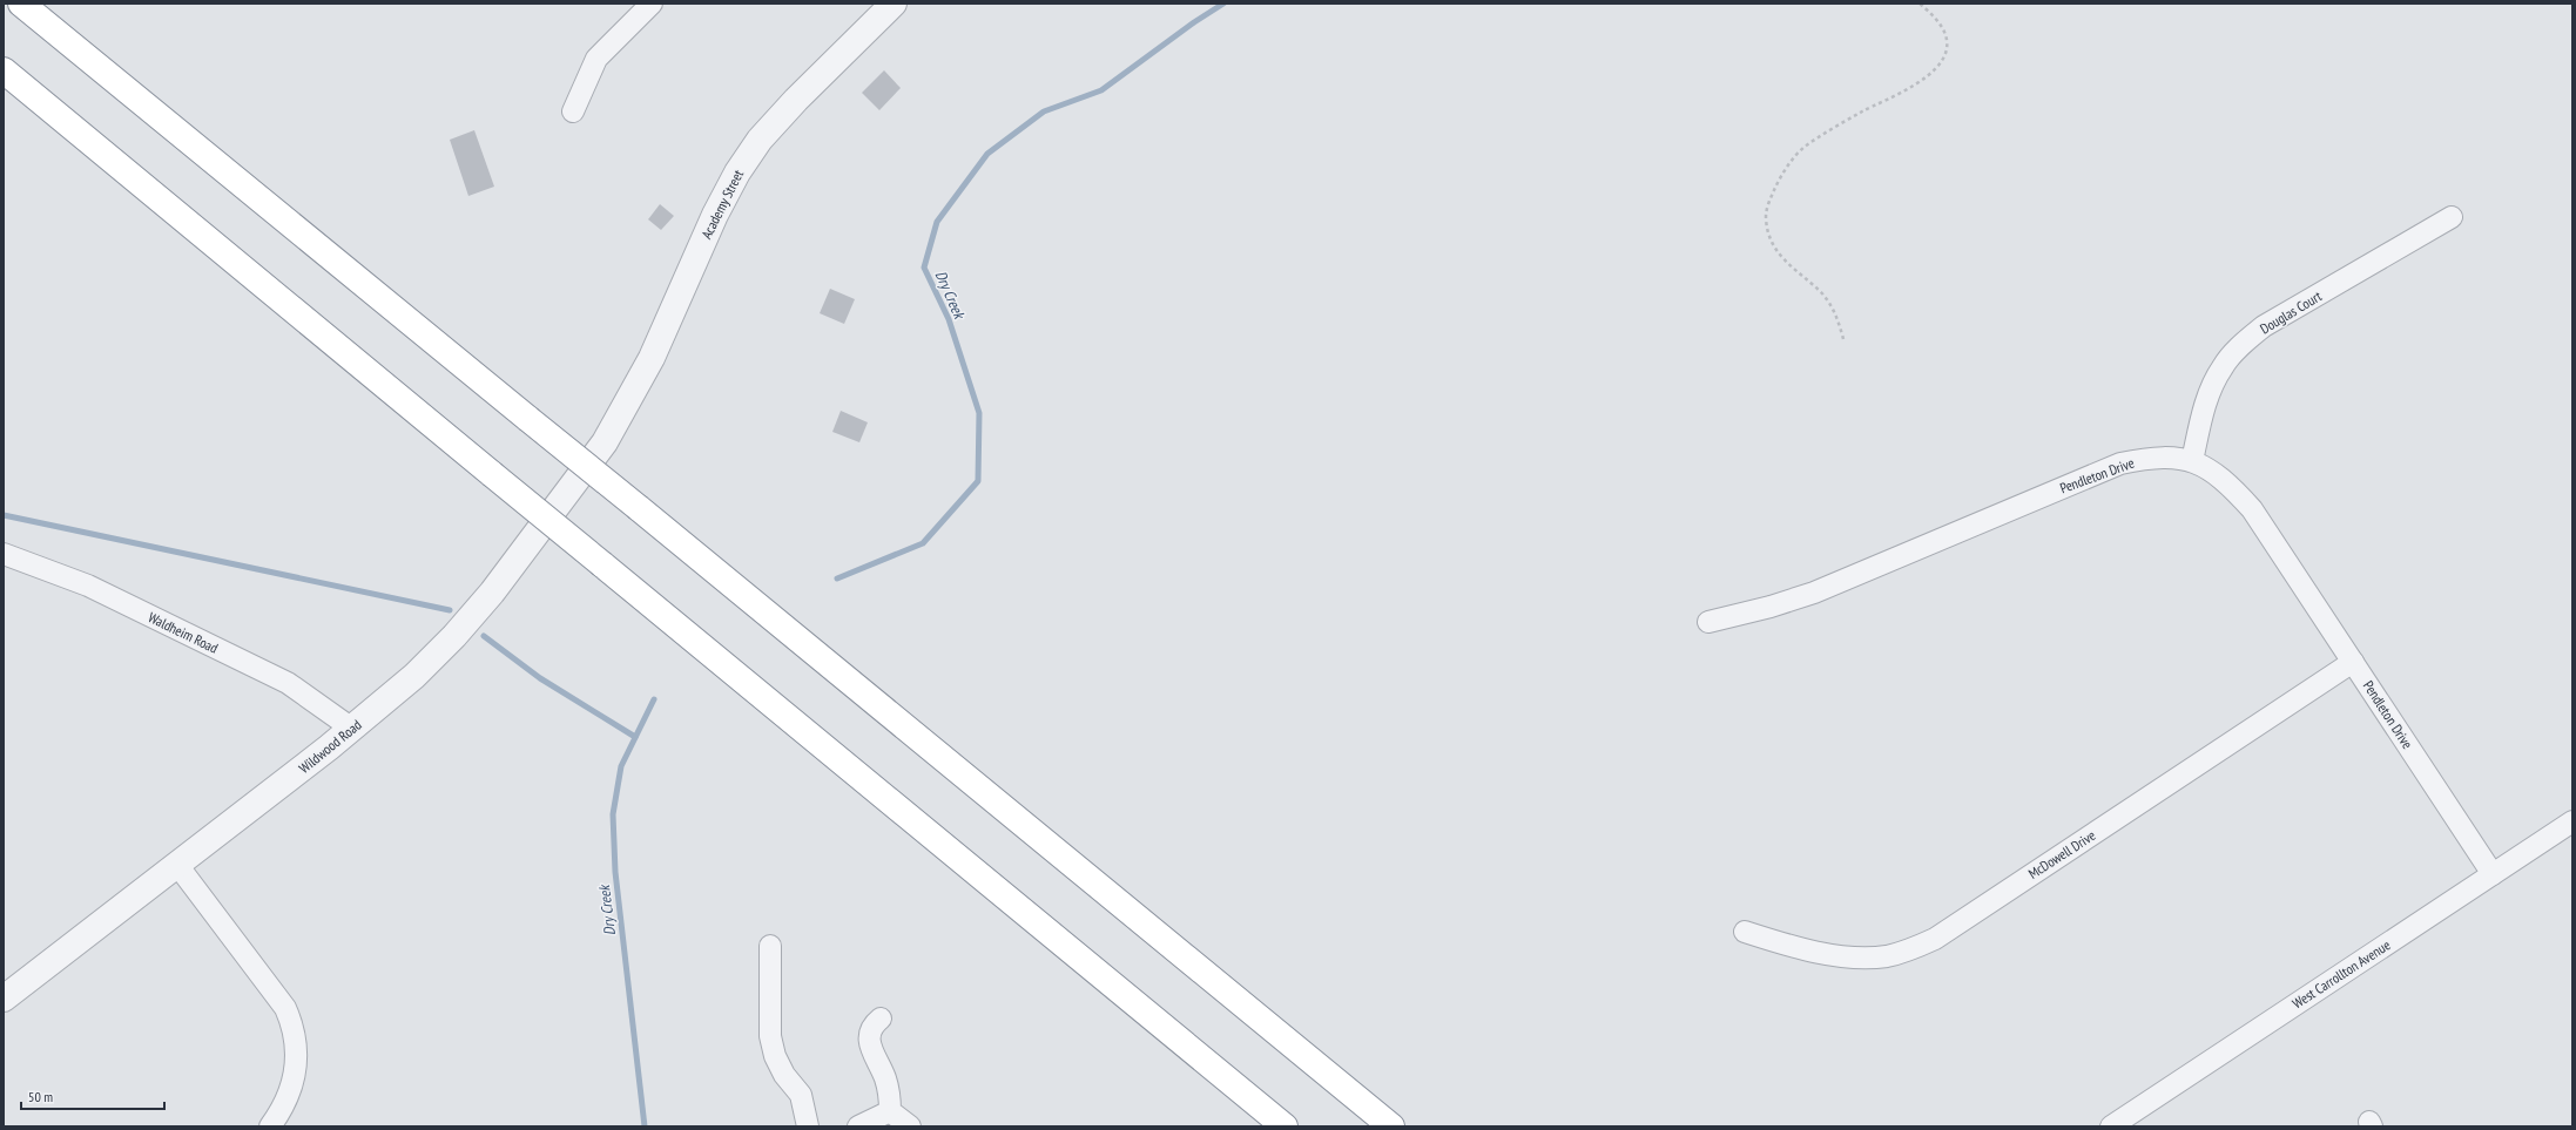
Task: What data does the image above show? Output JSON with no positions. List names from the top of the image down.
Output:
{
  "streets": {
    "street": [
      "Academy Street",
      "Douglas Court",
      "Pendleton Drive",
      "Waldheim Road",
      "Wildwood Road",
      "McDowell Drive",
      "West Carrollton Avenue"
    ]
  },
  "crossings": [
    ["Academy Street", "Wildwood Road"],
    ["Douglas Court", "Pendleton Drive"],
    ["Pendleton Drive", "McDowell Drive"],
    ["Pendleton Drive", "West Carrollton Avenue"],
    ["Waldheim Road", "Wildwood Road"]
  ],
  "water": ["Dry Creek"],
  "scale_bar": "50 m"
}
